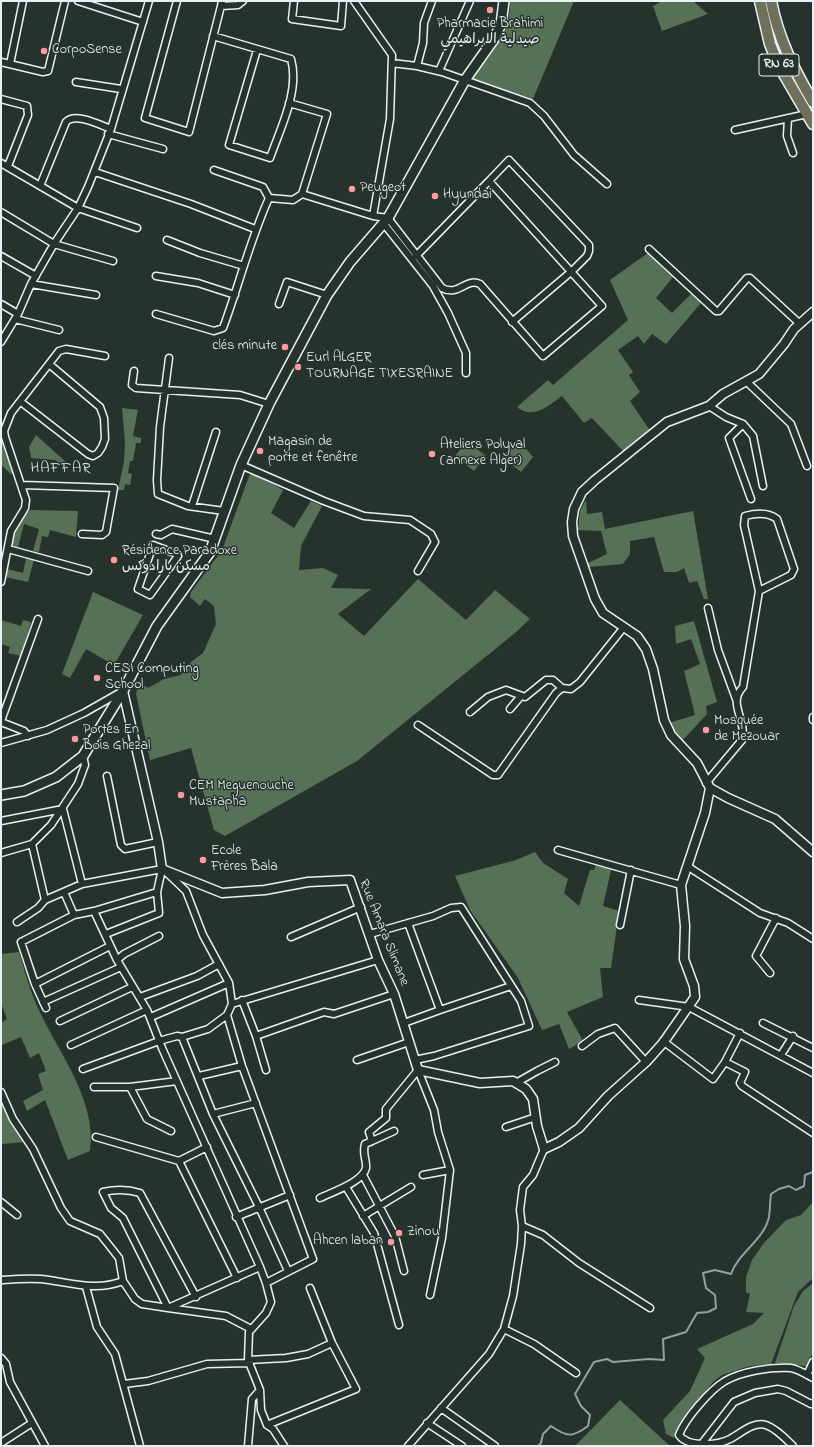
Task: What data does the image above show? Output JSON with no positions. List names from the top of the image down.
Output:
{
  "streets": {
    "highway": ["RN 63"],
    "street": ["Rue Amara Slimane"]
  },
  "districts": ["HAFFAR"],
  "places": [
    "Pharmacie Brahimi صيدلية الابراهيمي",
    "CorpoSense",
    "Peugeot",
    "Hyundai",
    "clés minute",
    "Eurl ALGER TOURNAGE TIXESRAINE",
    "Magasin de porte et fenêtre",
    "Ateliers Polyval (annexe Alger)",
    "Résidence Paradoxe مسكن بارادوكس",
    "CESI Computing School",
    "Mosquée de Mezouar",
    "Portes En Bois Ghezal",
    "CEM Meguenouche Mustapha",
    "Ecole Frères Bala",
    "Zinou",
    "Ahcen laban"
  ]
}
